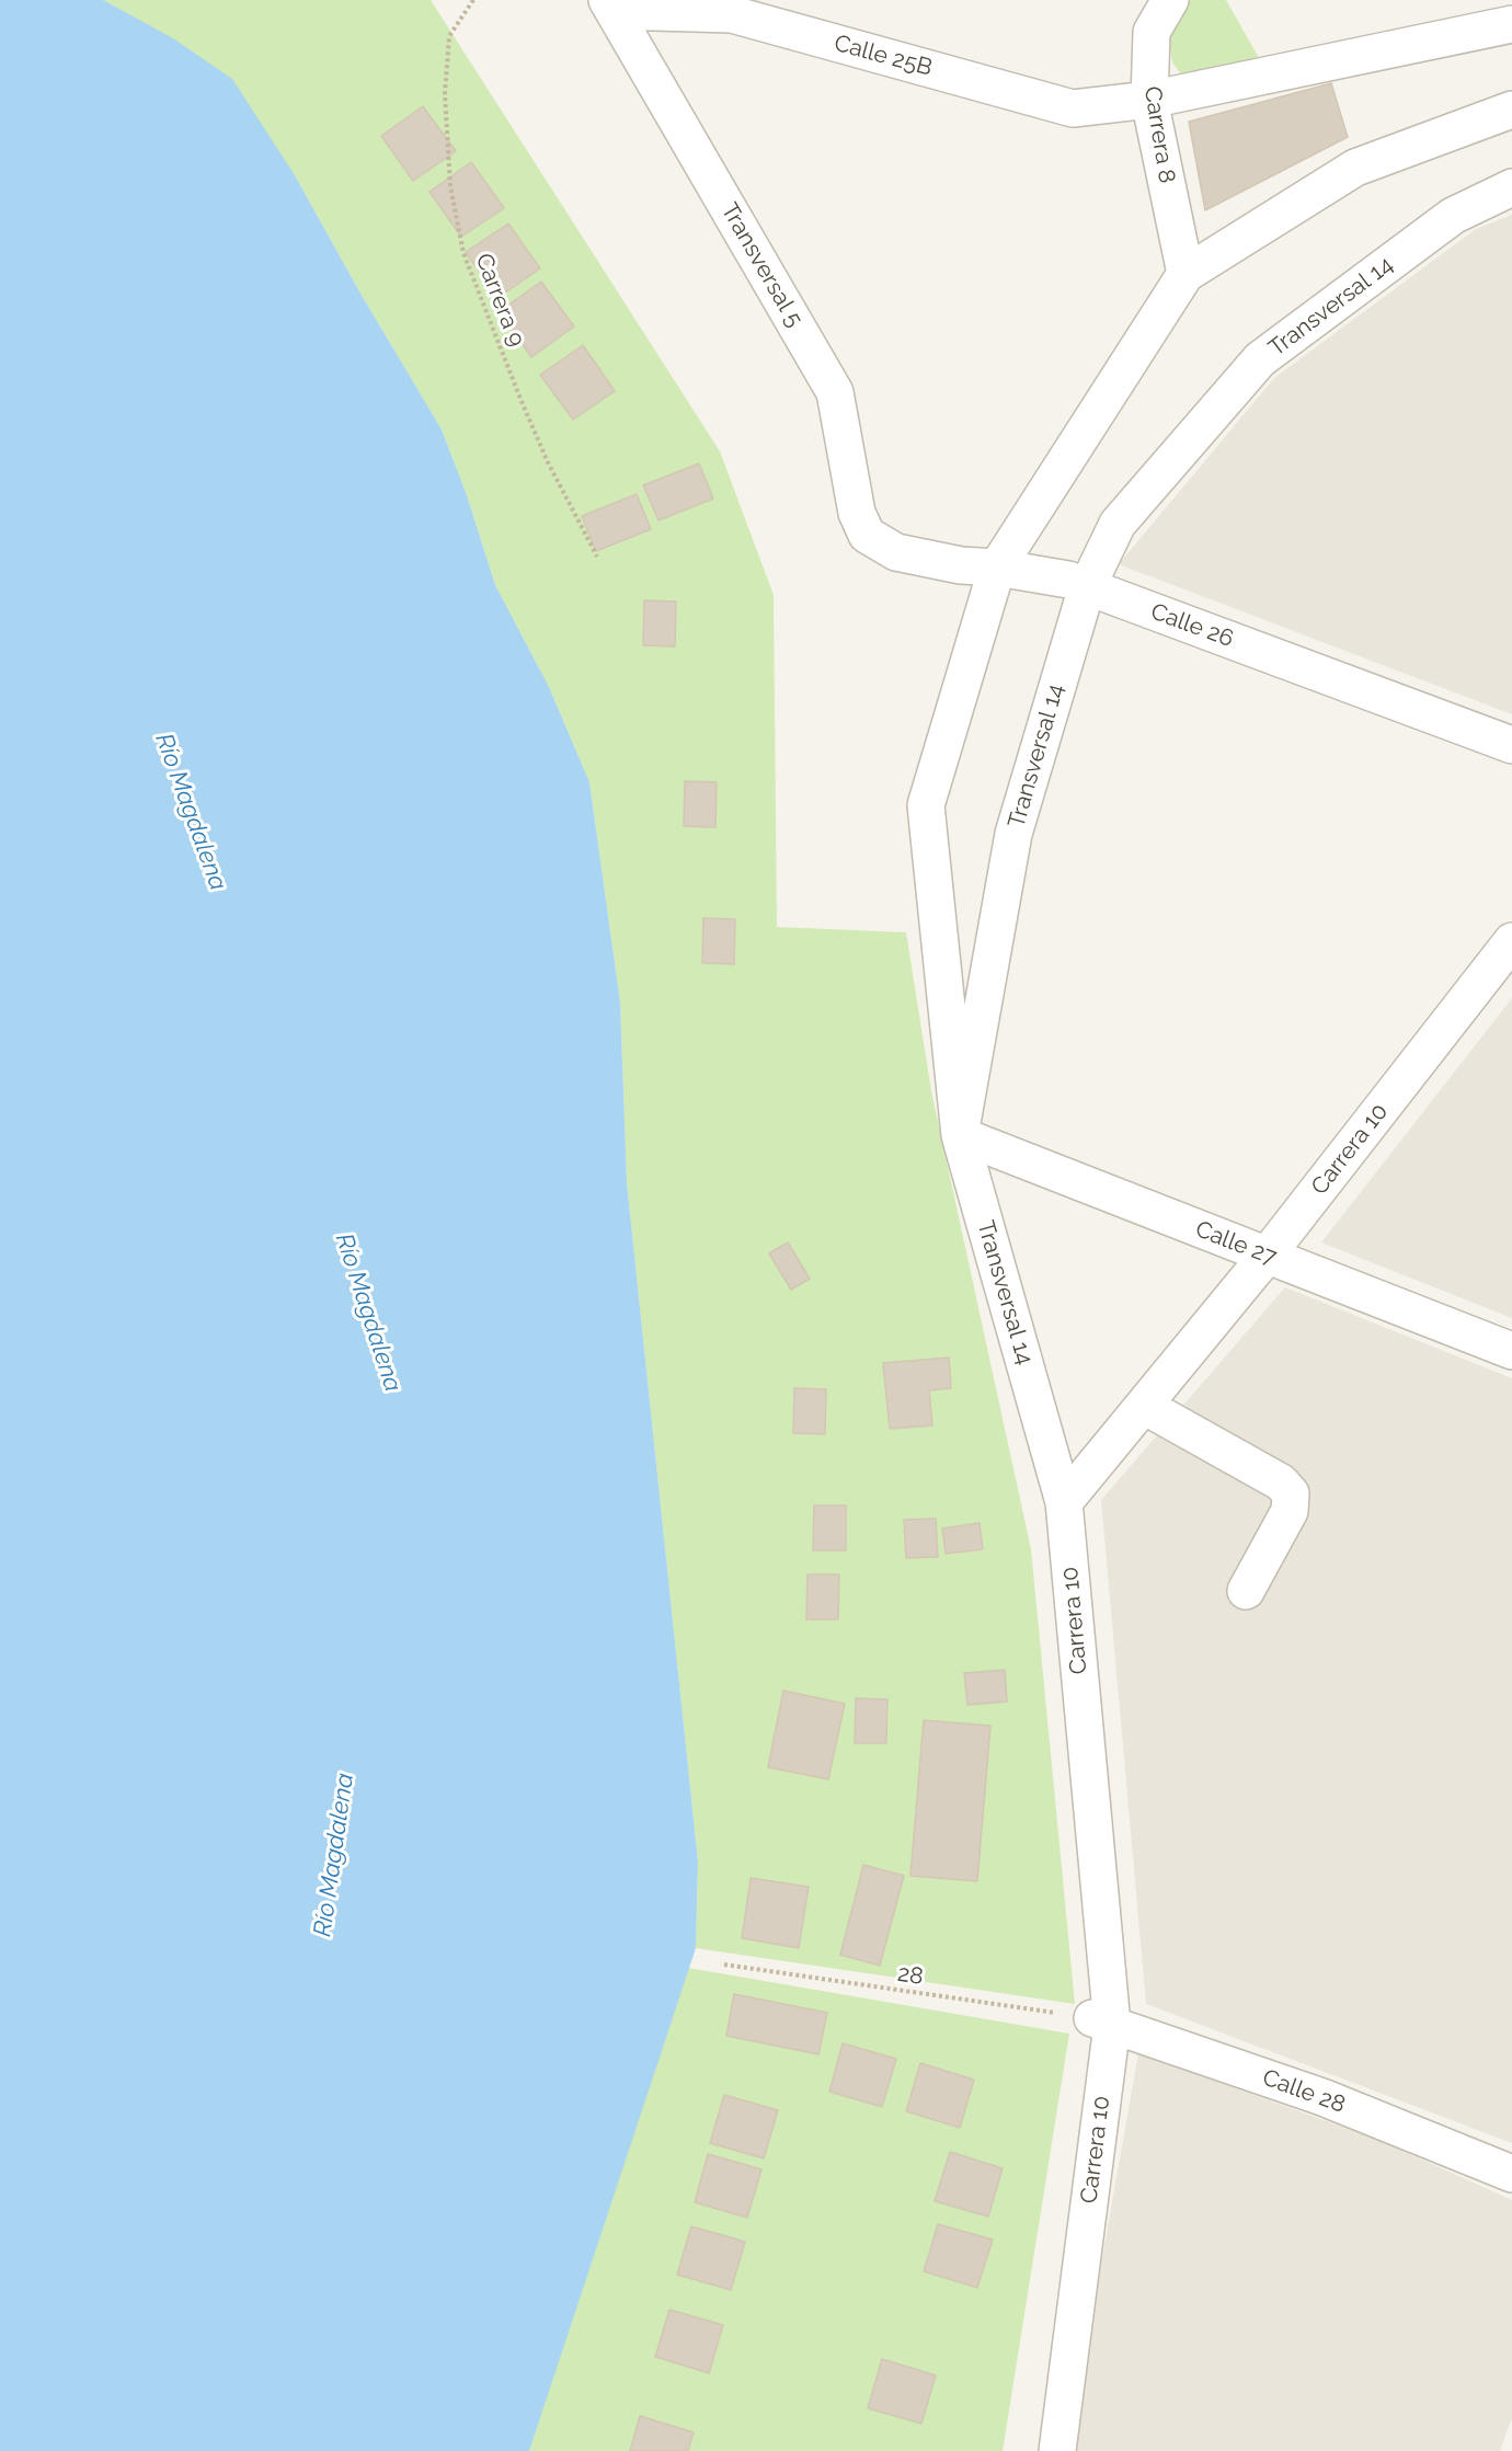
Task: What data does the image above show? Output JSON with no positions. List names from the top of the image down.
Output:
{
  "streets": {
    "street": [
      "Calle 25B",
      "Carrera 8",
      "Transversal 5",
      "Transversal 14",
      "Calle 26",
      "Carrera 10",
      "Calle 27",
      "Calle 28"
    ],
    "path": ["Carrera 9", "28"]
  },
  "crossings": [
    ["Calle 25B", "Carrera 8"],
    ["Calle 25B", "Transversal 5"],
    ["Transversal 5", "Calle 26"],
    ["Transversal 14", "Calle 26"],
    ["Transversal 14", "Carrera 10"],
    ["Transversal 14", "Calle 27"],
    ["Carrera 10", "Calle 27"],
    ["Carrera 10", "28"],
    ["Carrera 10", "Calle 28"],
    ["28", "Calle 28"]
  ],
  "water": ["Río Magdalena"]
}
